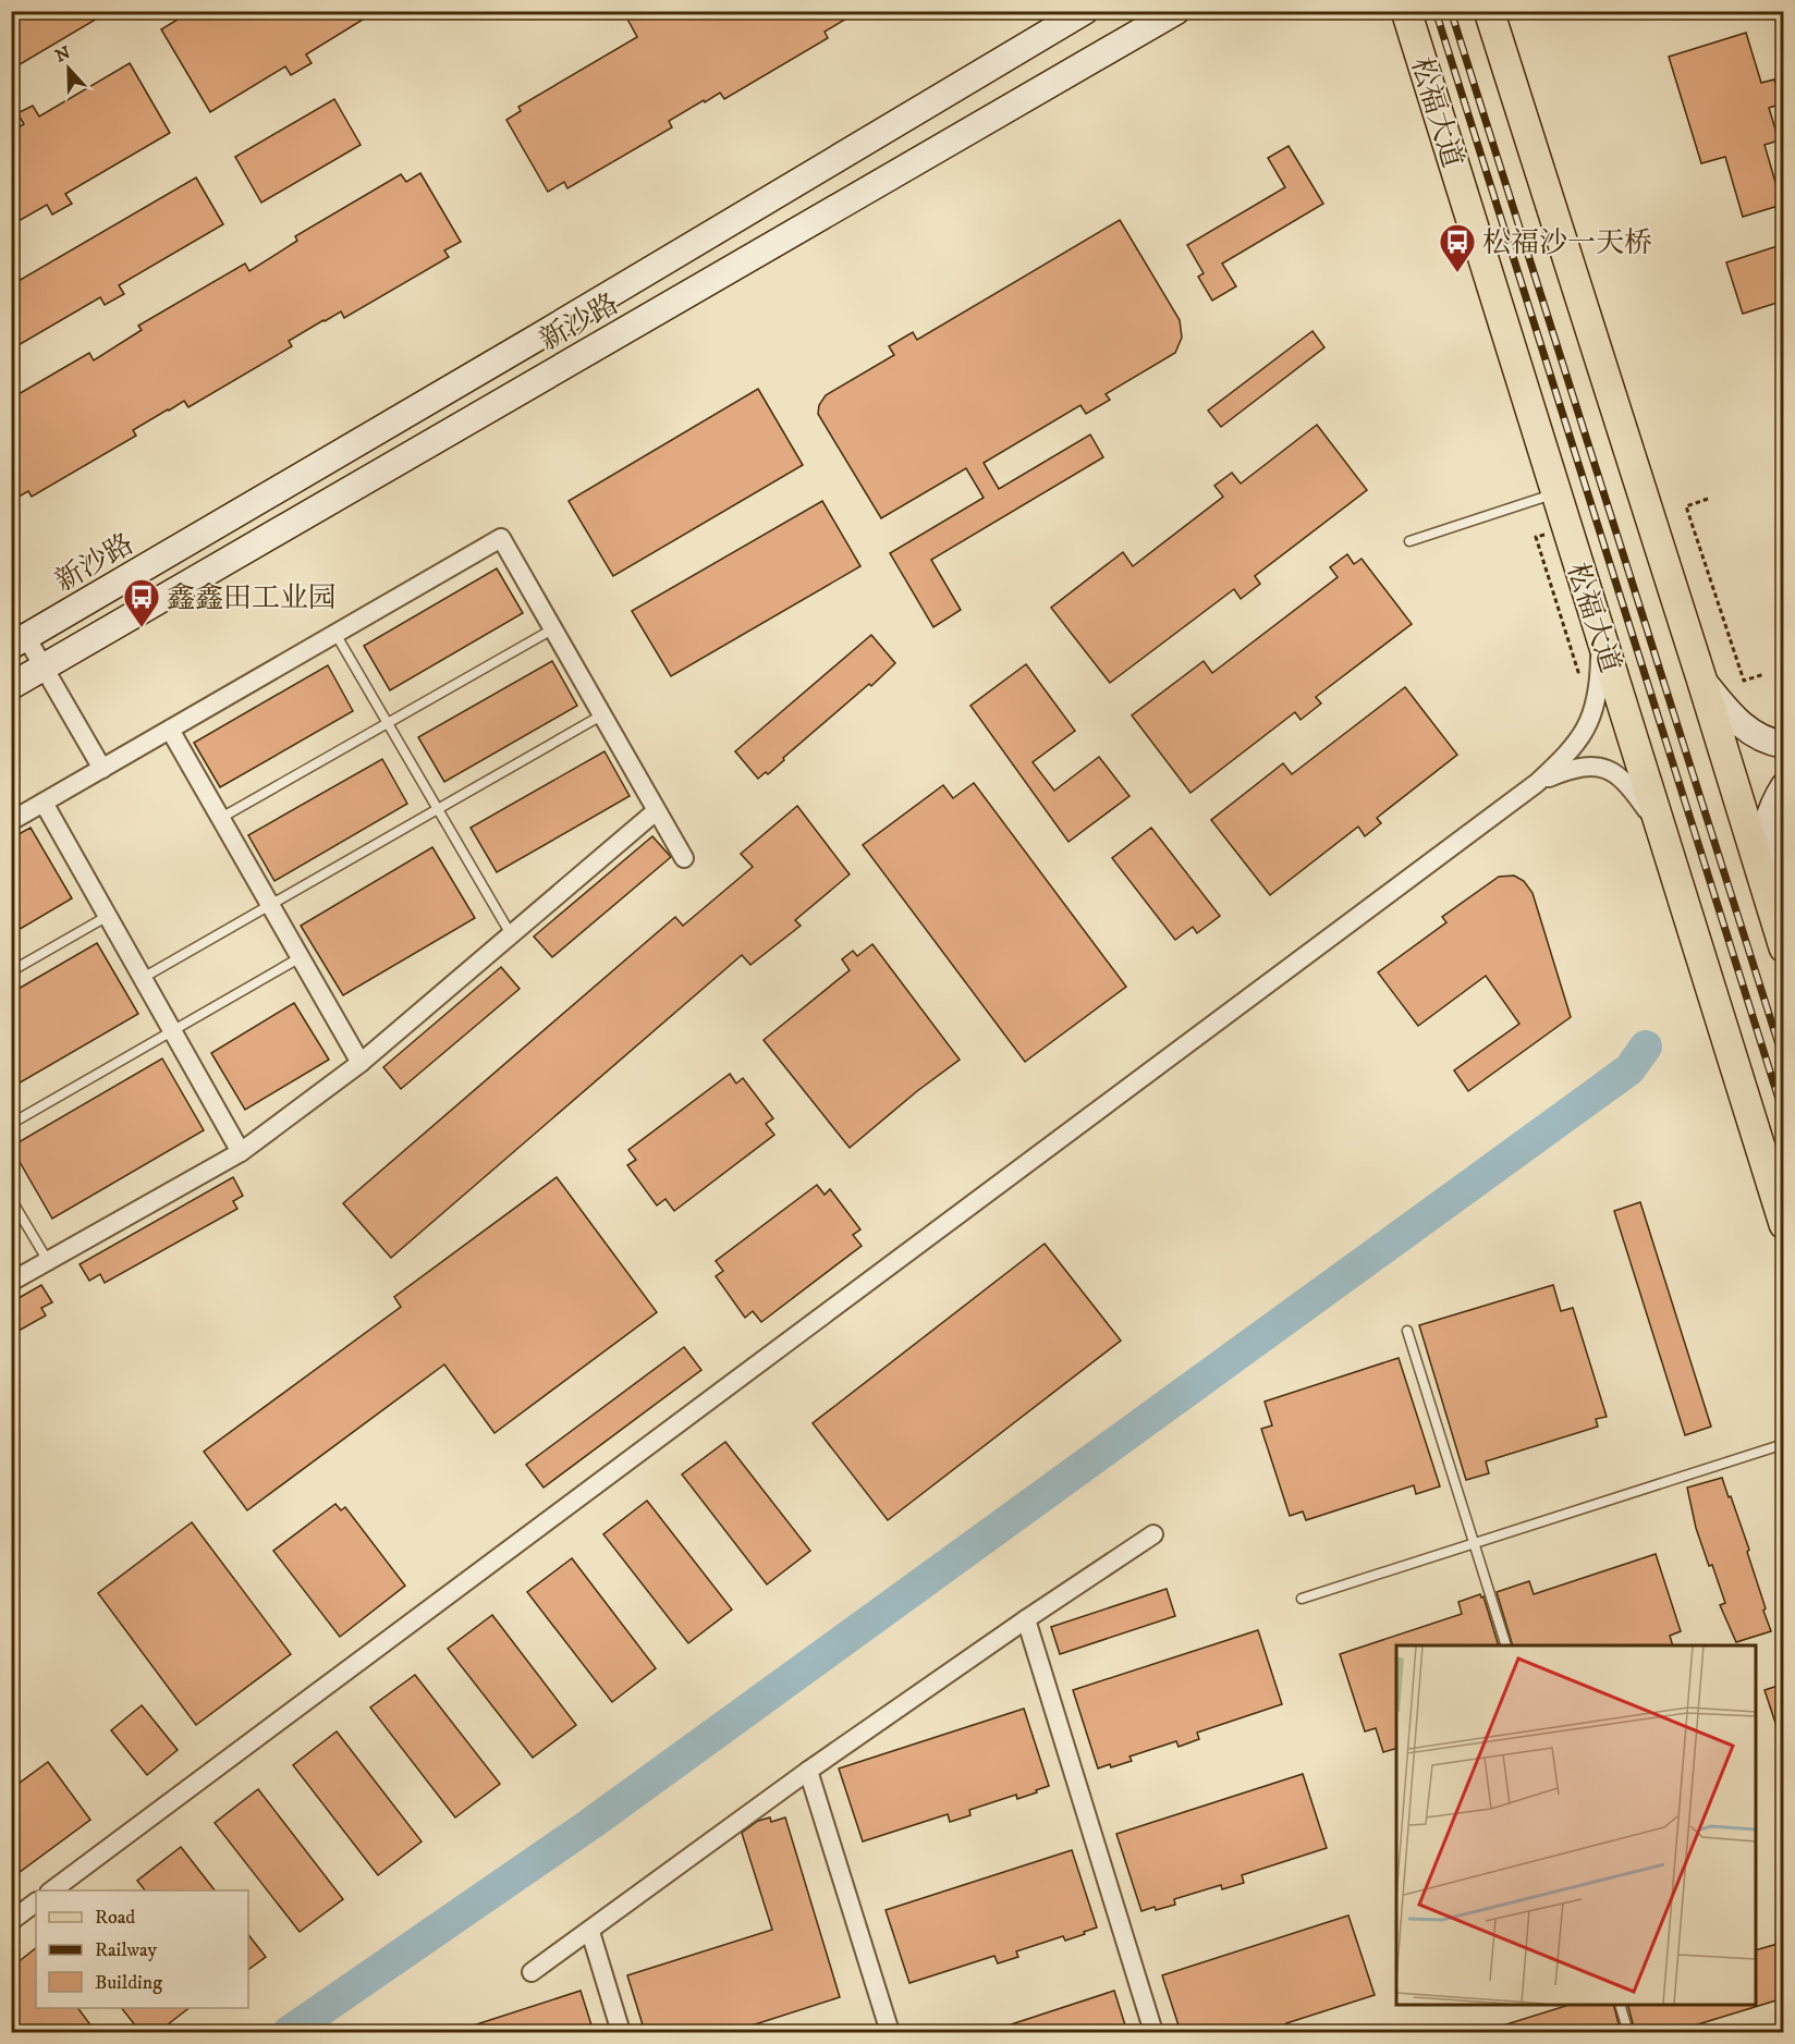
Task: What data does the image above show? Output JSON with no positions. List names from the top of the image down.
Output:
{
  "streets": {
    "main road": ["松福大道", "新沙路"]
  },
  "places": {
    "bus stop": ["松福沙一天桥", "鑫鑫田工业园"]
  },
  "legend": ["Road", "Railway", "Building"],
  "north": "top"
}
